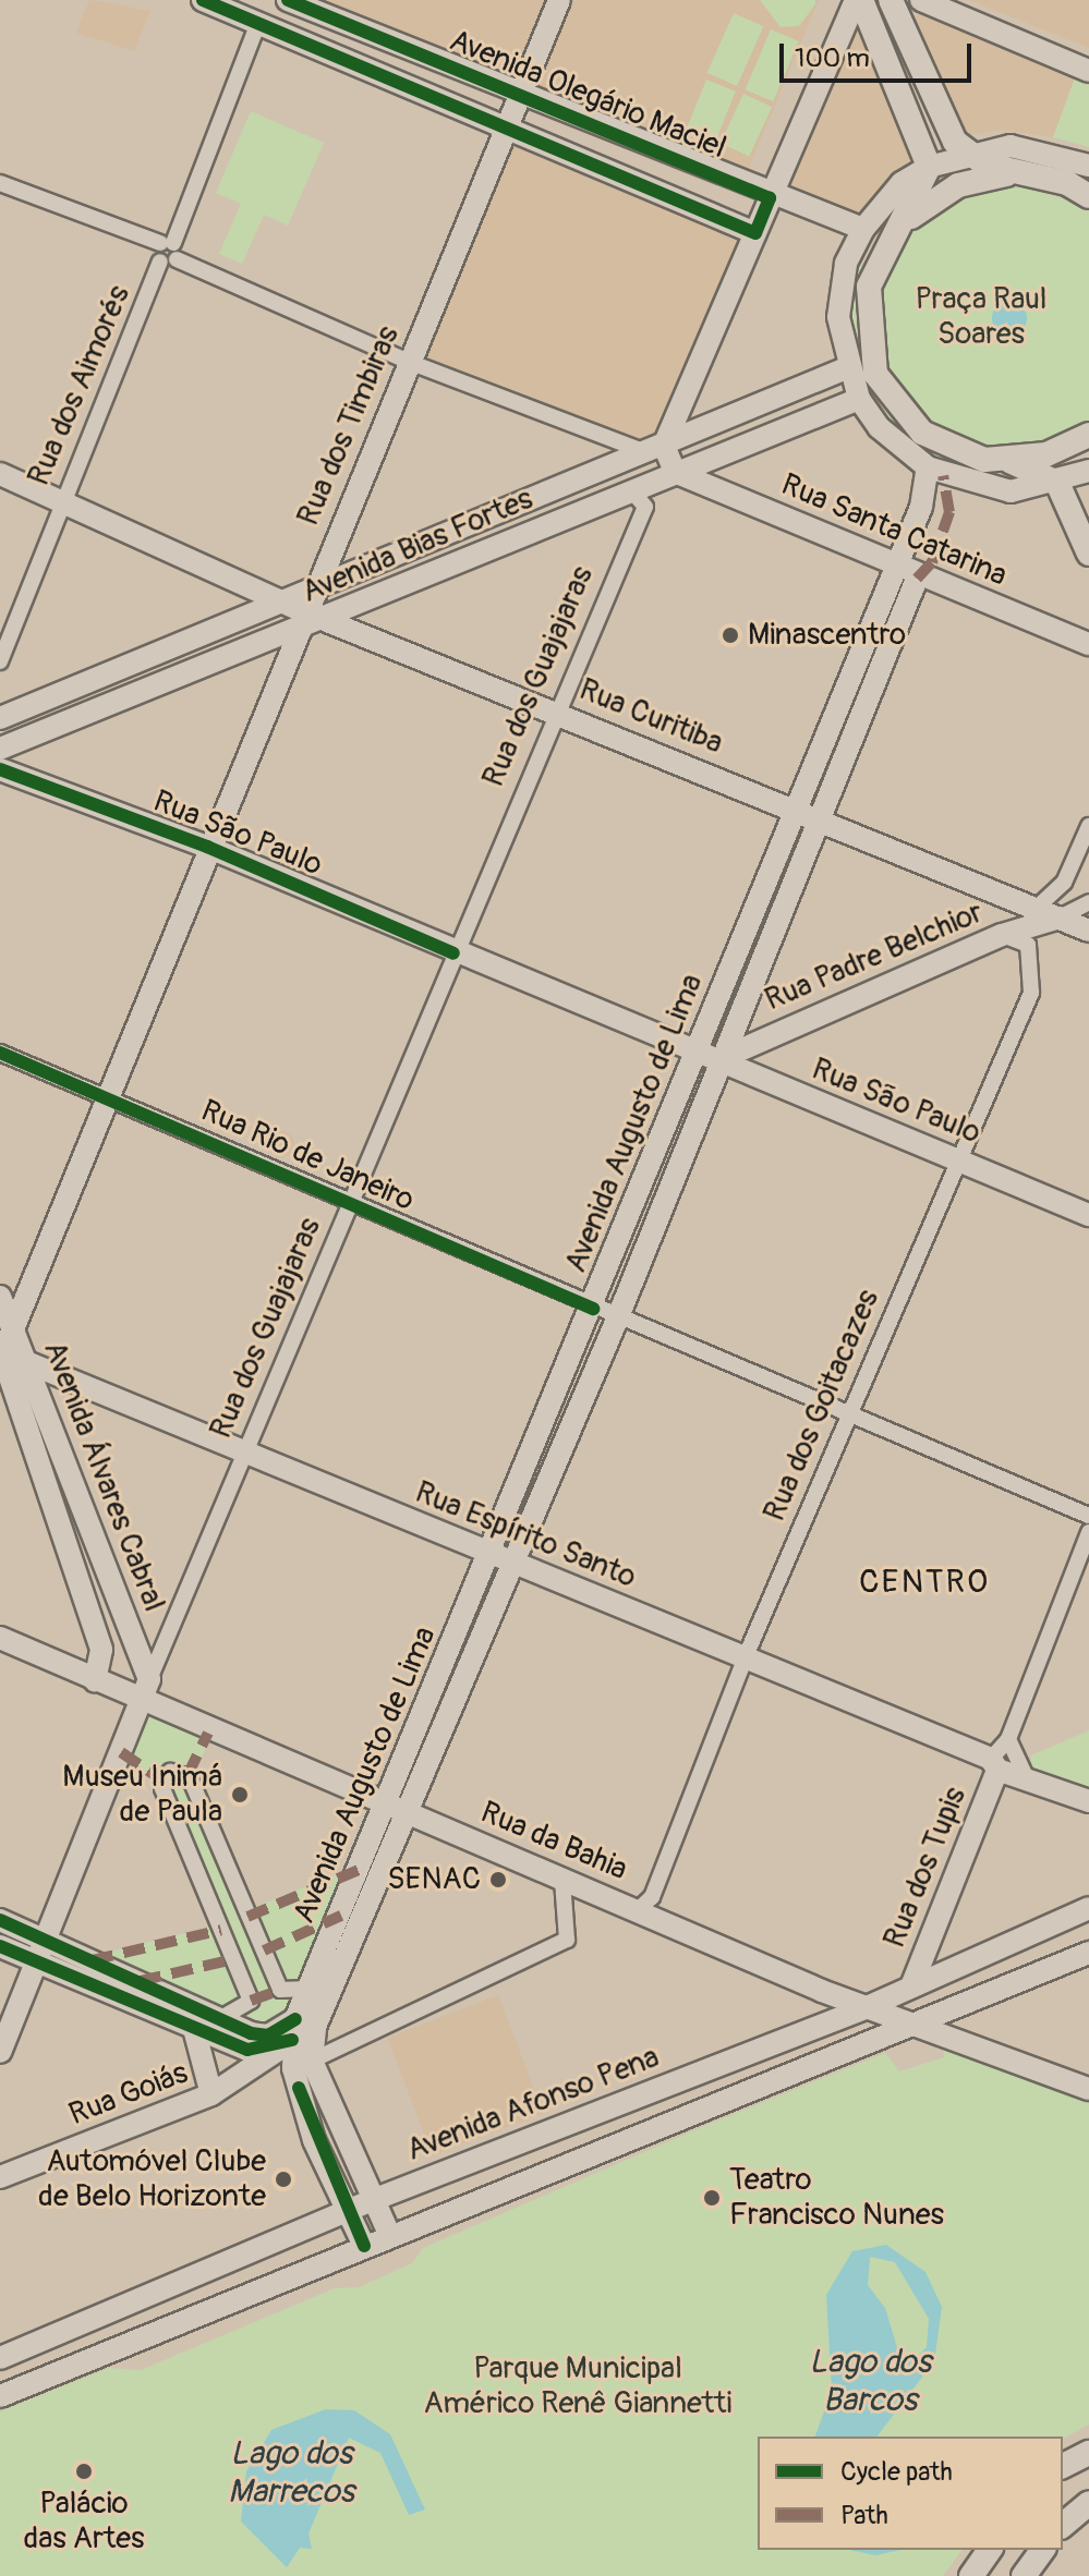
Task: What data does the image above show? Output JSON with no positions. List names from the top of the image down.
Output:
{
  "streets": {
    "street": [
      "Avenida Olegário Maciel",
      "Rua dos Aimorés",
      "Rua dos Timbiras",
      "Rua Santa Catarina",
      "Avenida Bias Fortes",
      "Rua dos Guajajaras",
      "Rua Curitiba",
      "Rua São Paulo",
      "Rua Padre Belchior",
      "Avenida Augusto de Lima",
      "Rua Rio de Janeiro",
      "Rua dos Goitacazes",
      "Avenida Álvares Cabral",
      "Rua Espírito Santo",
      "Rua da Bahia",
      "Rua dos Tupis",
      "Rua Goiás",
      "Avenida Afonso Pena"
    ]
  },
  "crossings": [
    ["Avenida Olegário Maciel", "Rua dos Aimorés"],
    ["Avenida Olegário Maciel", "Rua dos Timbiras"],
    ["Rua dos Aimorés", "Rua Curitiba"],
    ["Rua dos Timbiras", "Avenida Bias Fortes"],
    ["Rua dos Timbiras", "Rua Curitiba"],
    ["Rua dos Timbiras", "Rua São Paulo"],
    ["Rua dos Timbiras", "Rua Rio de Janeiro"],
    ["Rua dos Timbiras", "Avenida Álvares Cabral"],
    ["Rua dos Timbiras", "Rua Espírito Santo"],
    ["Rua Santa Catarina", "Avenida Bias Fortes"],
    ["Rua Santa Catarina", "Avenida Augusto de Lima"],
    ["Avenida Bias Fortes", "Rua dos Guajajaras"],
    ["Avenida Bias Fortes", "Rua Curitiba"],
    ["Rua dos Guajajaras", "Rua Curitiba"],
    ["Rua dos Guajajaras", "Rua São Paulo"],
    ["Rua dos Guajajaras", "Rua Rio de Janeiro"],
    ["Rua dos Guajajaras", "Avenida Álvares Cabral"],
    ["Rua dos Guajajaras", "Rua Espírito Santo"],
    ["Rua dos Guajajaras", "Rua da Bahia"],
    ["Rua Curitiba", "Rua Padre Belchior"],
    ["Rua Curitiba", "Avenida Augusto de Lima"],
    ["Rua São Paulo", "Rua Padre Belchior"],
    ["Rua São Paulo", "Avenida Augusto de Lima"],
    ["Rua São Paulo", "Rua dos Goitacazes"],
    ["Rua Padre Belchior", "Avenida Augusto de Lima"],
    ["Rua Padre Belchior", "Rua dos Goitacazes"],
    ["Avenida Augusto de Lima", "Rua Rio de Janeiro"],
    ["Avenida Augusto de Lima", "Rua Espírito Santo"],
    ["Avenida Augusto de Lima", "Rua da Bahia"],
    ["Avenida Augusto de Lima", "Rua Goiás"],
    ["Rua Rio de Janeiro", "Rua dos Goitacazes"],
    ["Rua dos Goitacazes", "Rua Espírito Santo"],
    ["Rua dos Goitacazes", "Rua da Bahia"],
    ["Avenida Álvares Cabral", "Rua Espírito Santo"],
    ["Avenida Álvares Cabral", "Rua da Bahia"],
    ["Rua Espírito Santo", "Rua dos Tupis"],
    ["Rua da Bahia", "Avenida Afonso Pena"],
    ["Rua dos Tupis", "Avenida Afonso Pena"]
  ],
  "districts": ["CENTRO"],
  "water": ["Lago dos Barcos", "Lago dos Marrecos"],
  "parks": ["Praça Raul Soares", "Parque Municipal Américo Renê Giannetti"],
  "places": [
    "Minascentro",
    "Museu Inimá de Paula",
    "SENAC",
    "Automóvel Clube de Belo Horizonte",
    "Teatro Francisco Nunes",
    "Palácio das Artes"
  ],
  "legend": ["Cycle path", "Path"],
  "scale_bar": "100 m"
}
